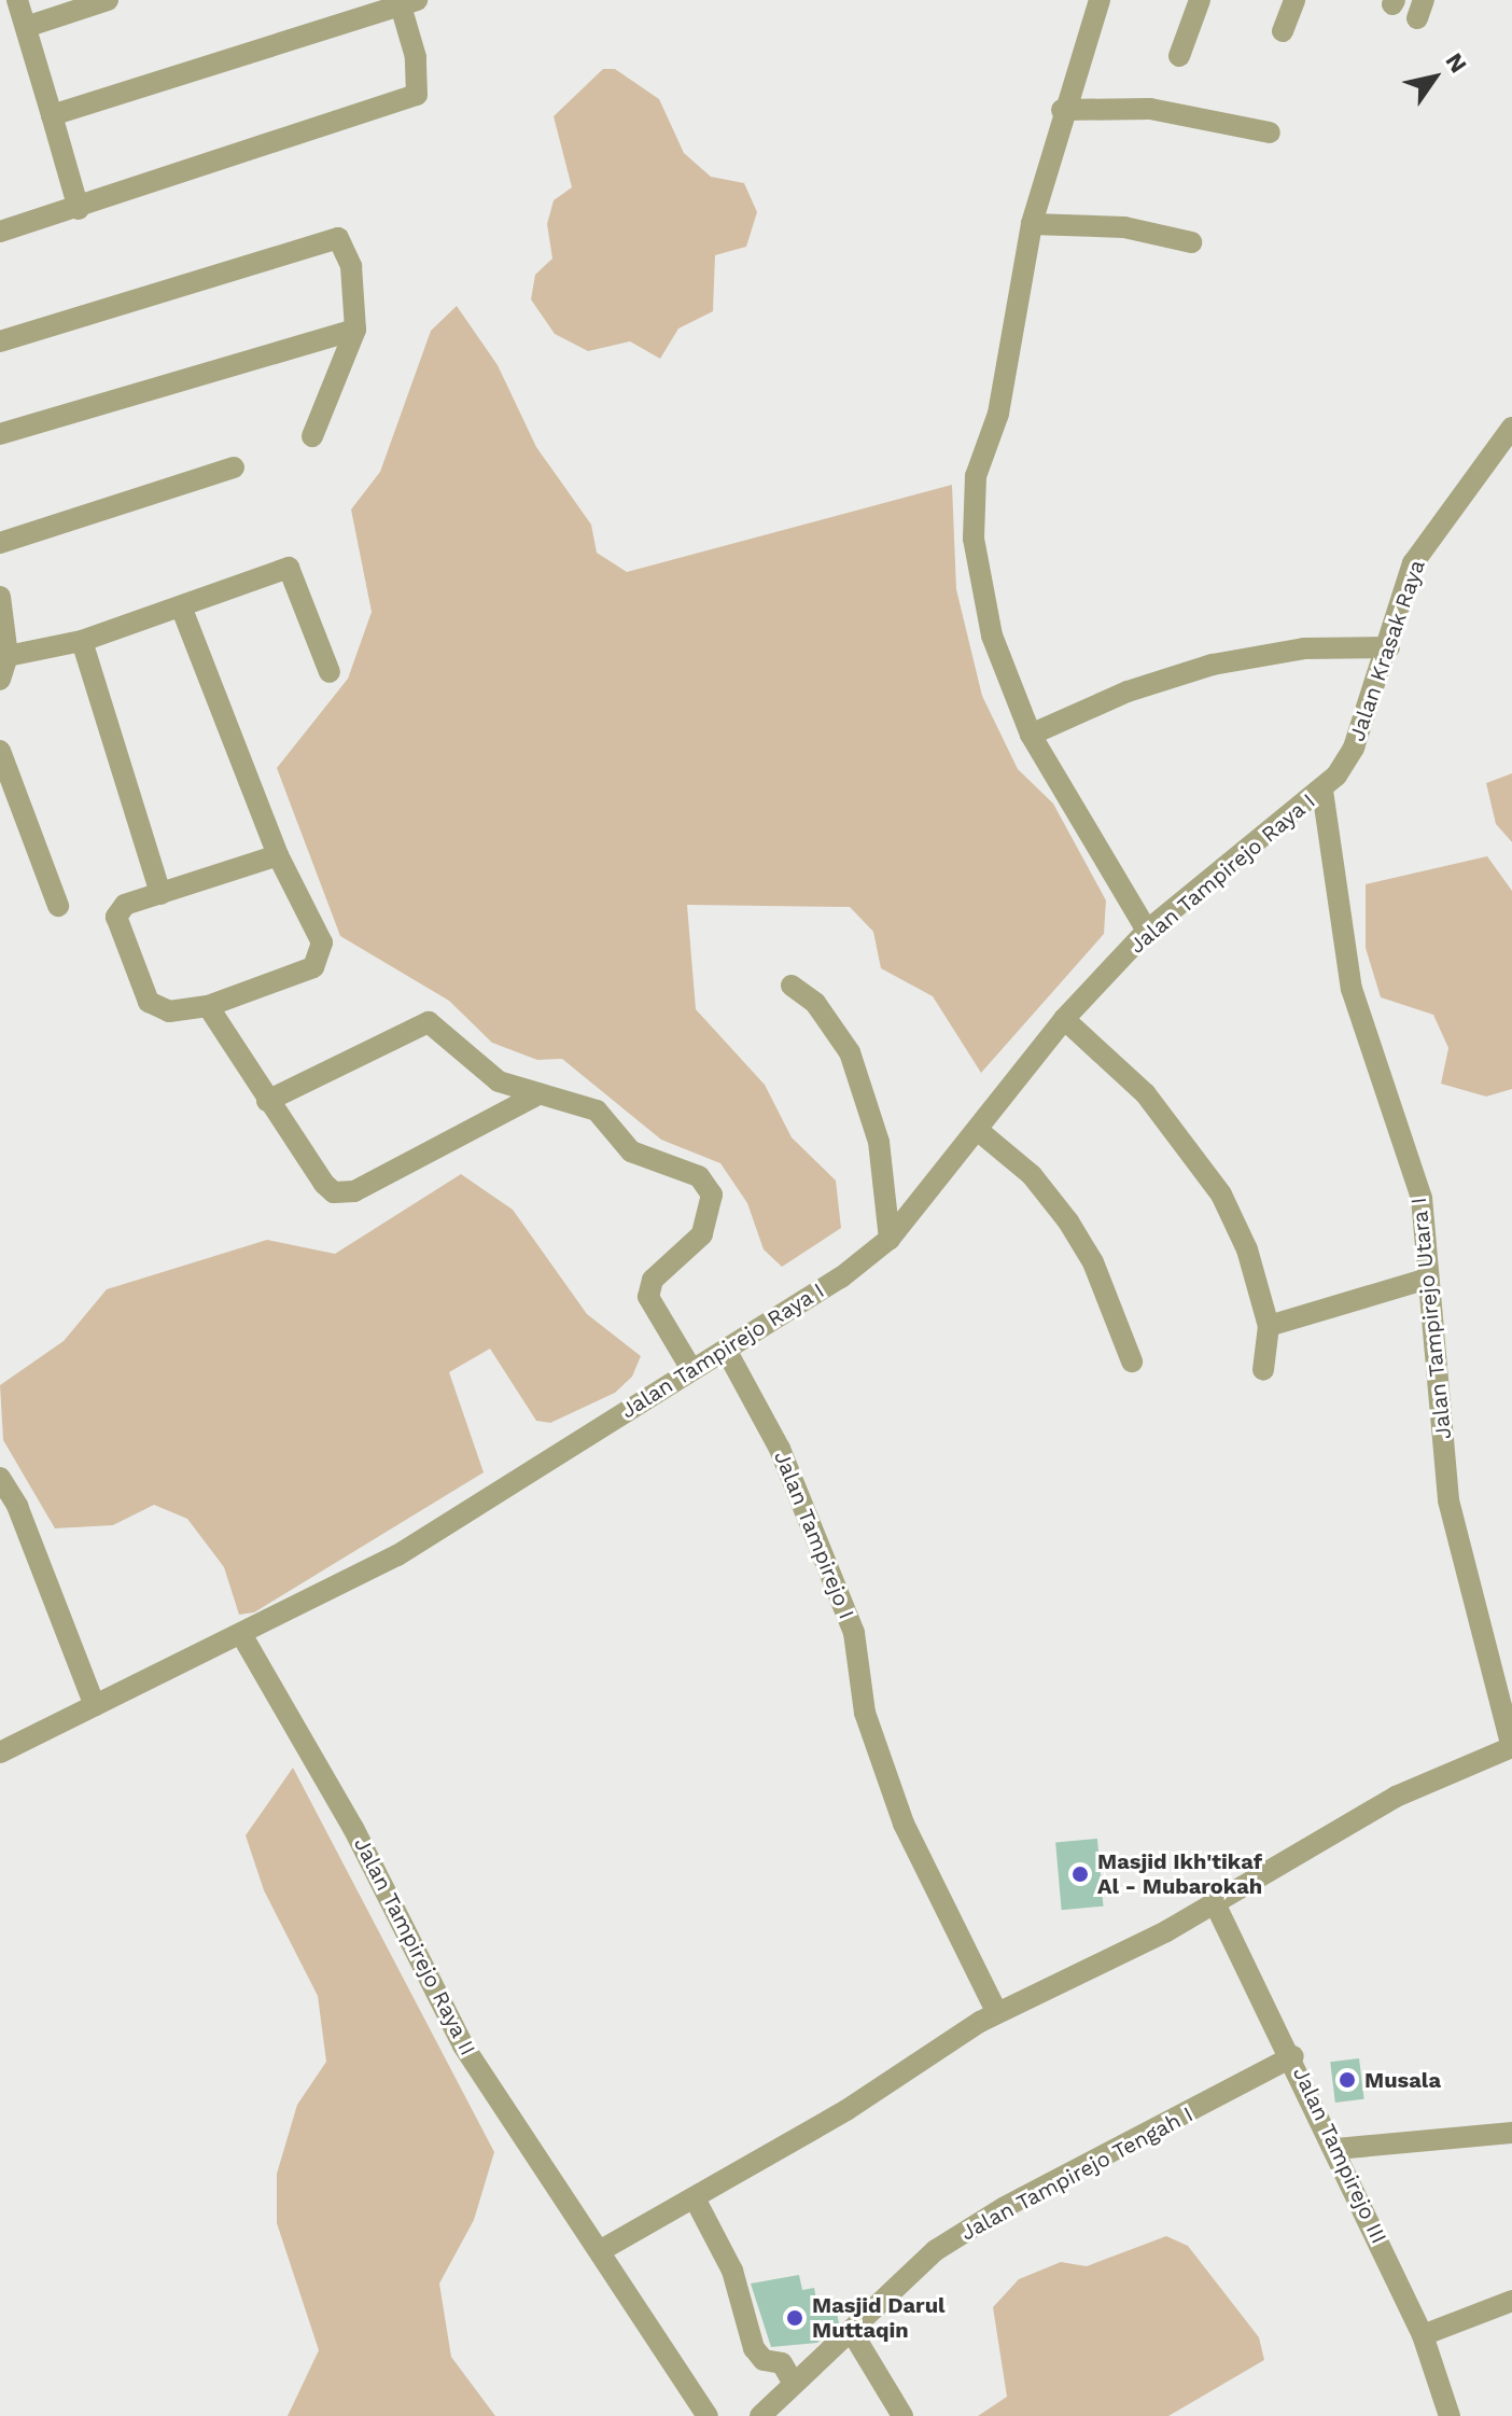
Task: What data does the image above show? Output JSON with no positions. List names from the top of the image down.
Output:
{
  "streets": {
    "street": [
      "Jalan Krasak Raya",
      "Jalan Tampirejo Raya I",
      "Jalan Tampirejo Utara I",
      "Jalan Tampirejo I",
      "Jalan Tampirejo Raya II",
      "Jalan Tampirejo III",
      "Jalan Tampirejo Tengah I"
    ]
  },
  "crossings": [
    ["Jalan Krasak Raya", "Jalan Tampirejo Raya I"],
    ["Jalan Krasak Raya", "Jalan Tampirejo Utara I"],
    ["Jalan Tampirejo Raya I", "Jalan Tampirejo Utara I"],
    ["Jalan Tampirejo Raya I", "Jalan Tampirejo I"],
    ["Jalan Tampirejo Raya I", "Jalan Tampirejo Raya II"],
    ["Jalan Tampirejo III", "Jalan Tampirejo Tengah I"]
  ],
  "places": ["Masjid Ikh'tikaf Al - Mubarokah", "Musala", "Masjid Darul Muttaqin"],
  "north": "top right"
}
